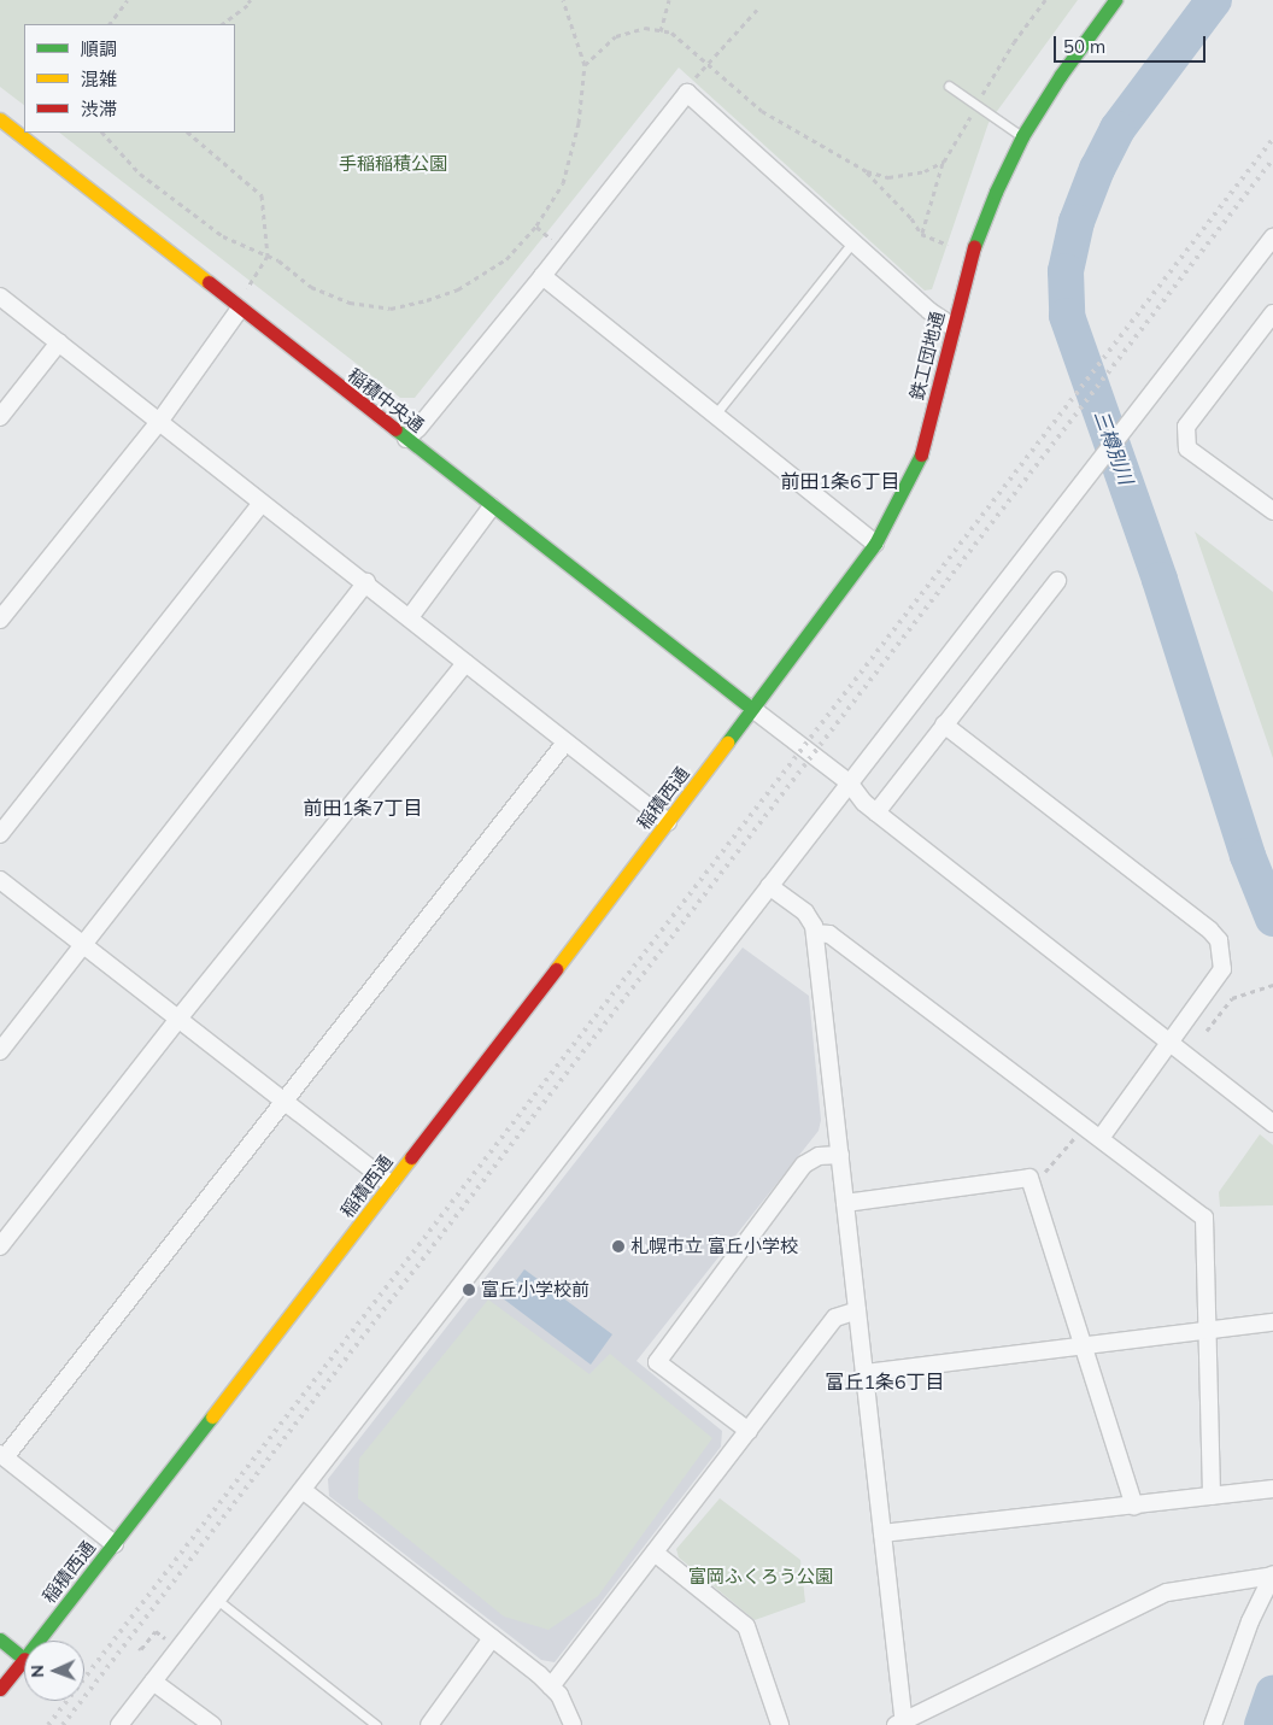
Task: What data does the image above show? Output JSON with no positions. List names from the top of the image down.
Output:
{
  "streets": {
    "street": ["鉄工団地通", "稲積中央通", "稲積西通"]
  },
  "crossings": [
    ["鉄工団地通", "稲積中央通"],
    ["鉄工団地通", "稲積西通"],
    ["稲積中央通", "稲積西通"]
  ],
  "districts": ["前田1条6丁目", "前田1条7丁目", "富丘1条6丁目"],
  "water": ["三樽別川"],
  "parks": ["手稲稲積公園", "富岡ふくろう公園"],
  "places": ["札幌市立 富丘小学校", "富丘小学校前"],
  "legend": ["順調", "混雑", "渋滞"],
  "scale_bar": "50 m",
  "north": "left"
}
